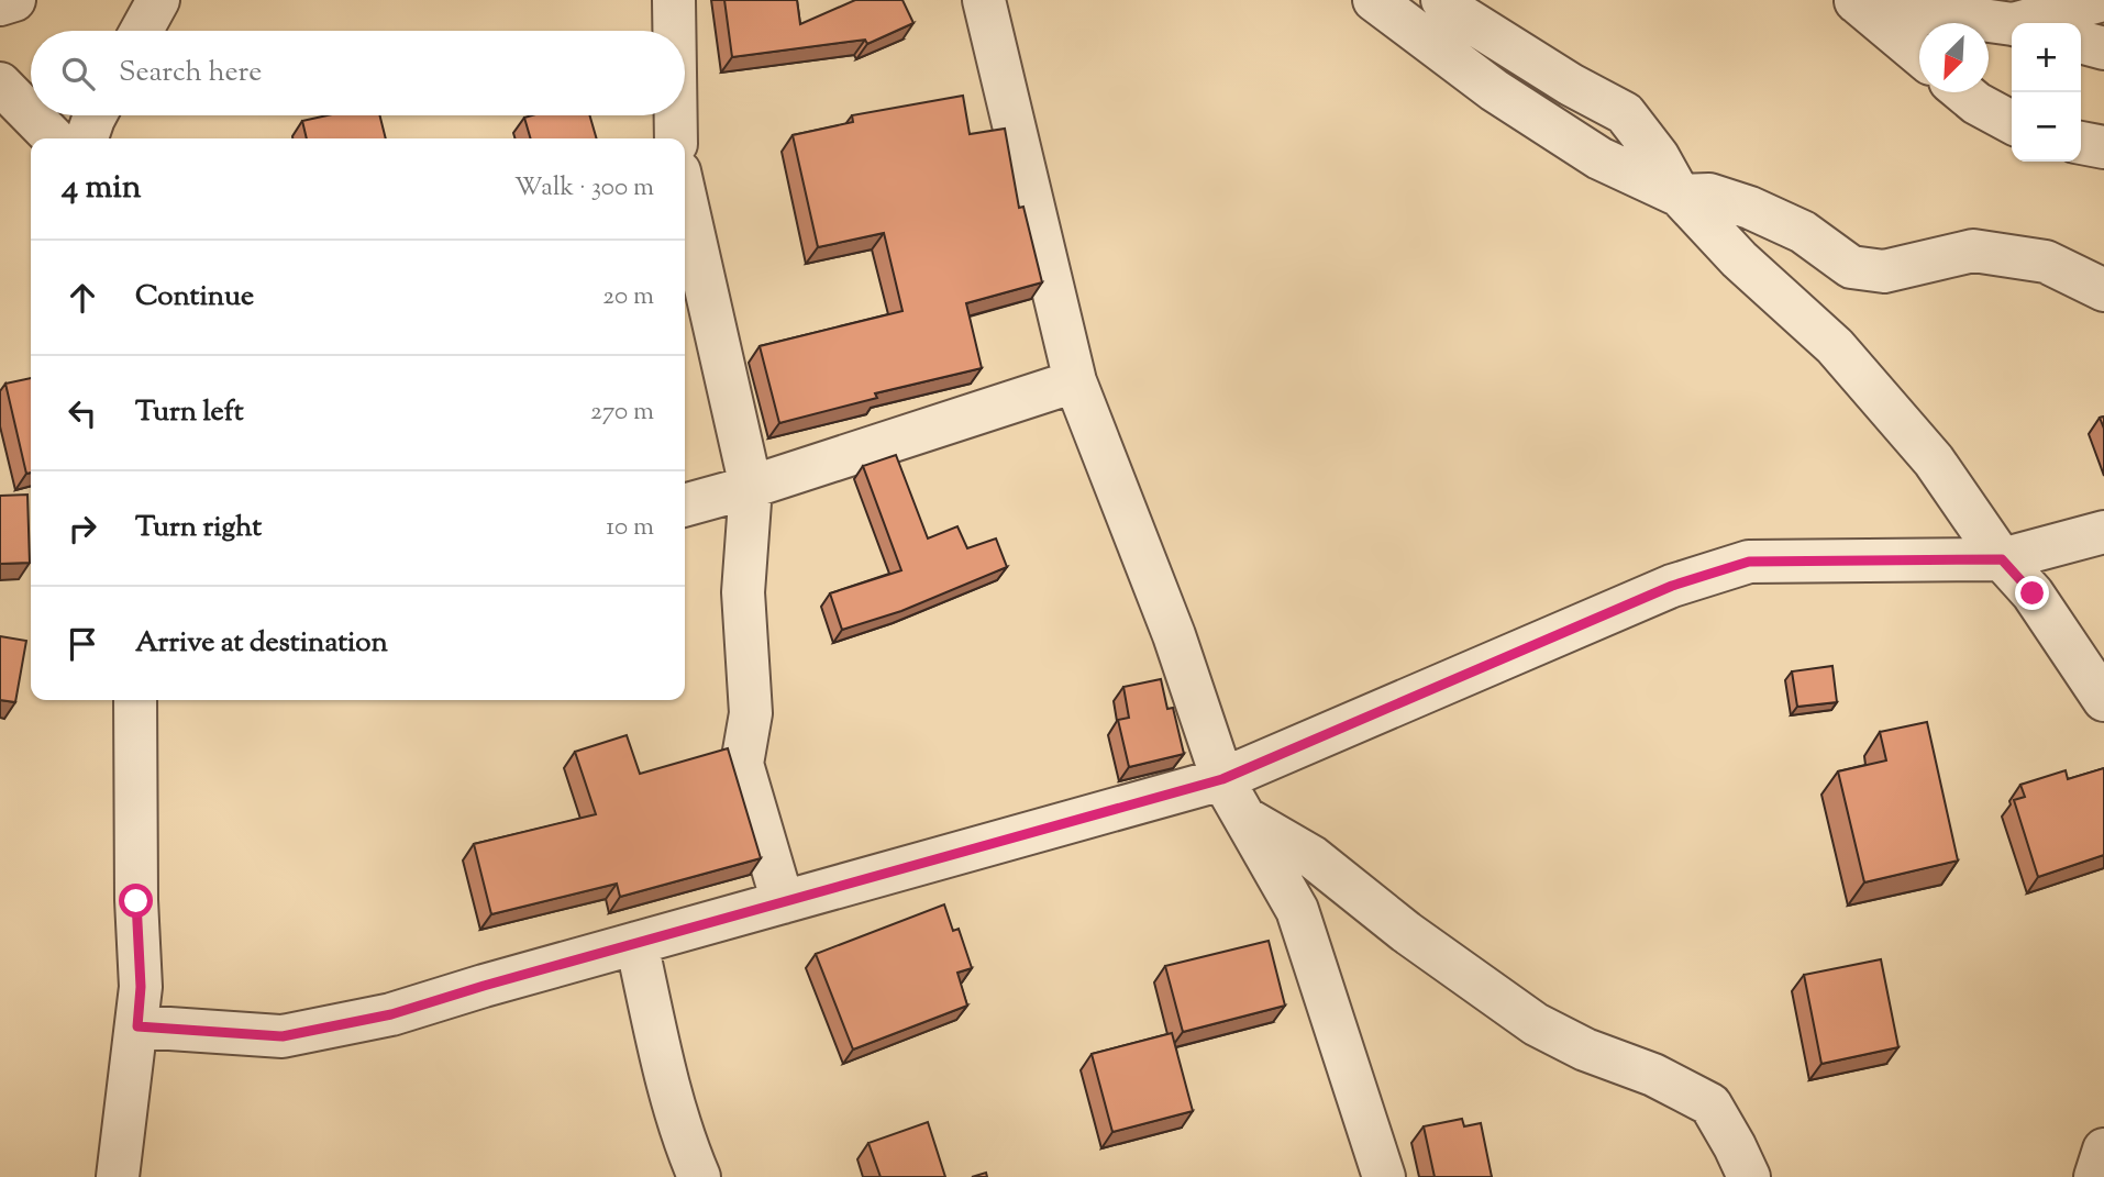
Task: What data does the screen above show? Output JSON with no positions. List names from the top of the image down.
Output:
{
  "north": "bottom left",
  "page": {
    "map_buttons": ["+", "−"],
    "search": "Search here",
    "heading": ["4 min", "Walk · 300 m"],
    "list": [
      ["Continue", "20 m"],
      ["Turn left", "270 m"],
      ["Turn right", "10 m"],
      "Arrive at destination"
    ]
  }
}
